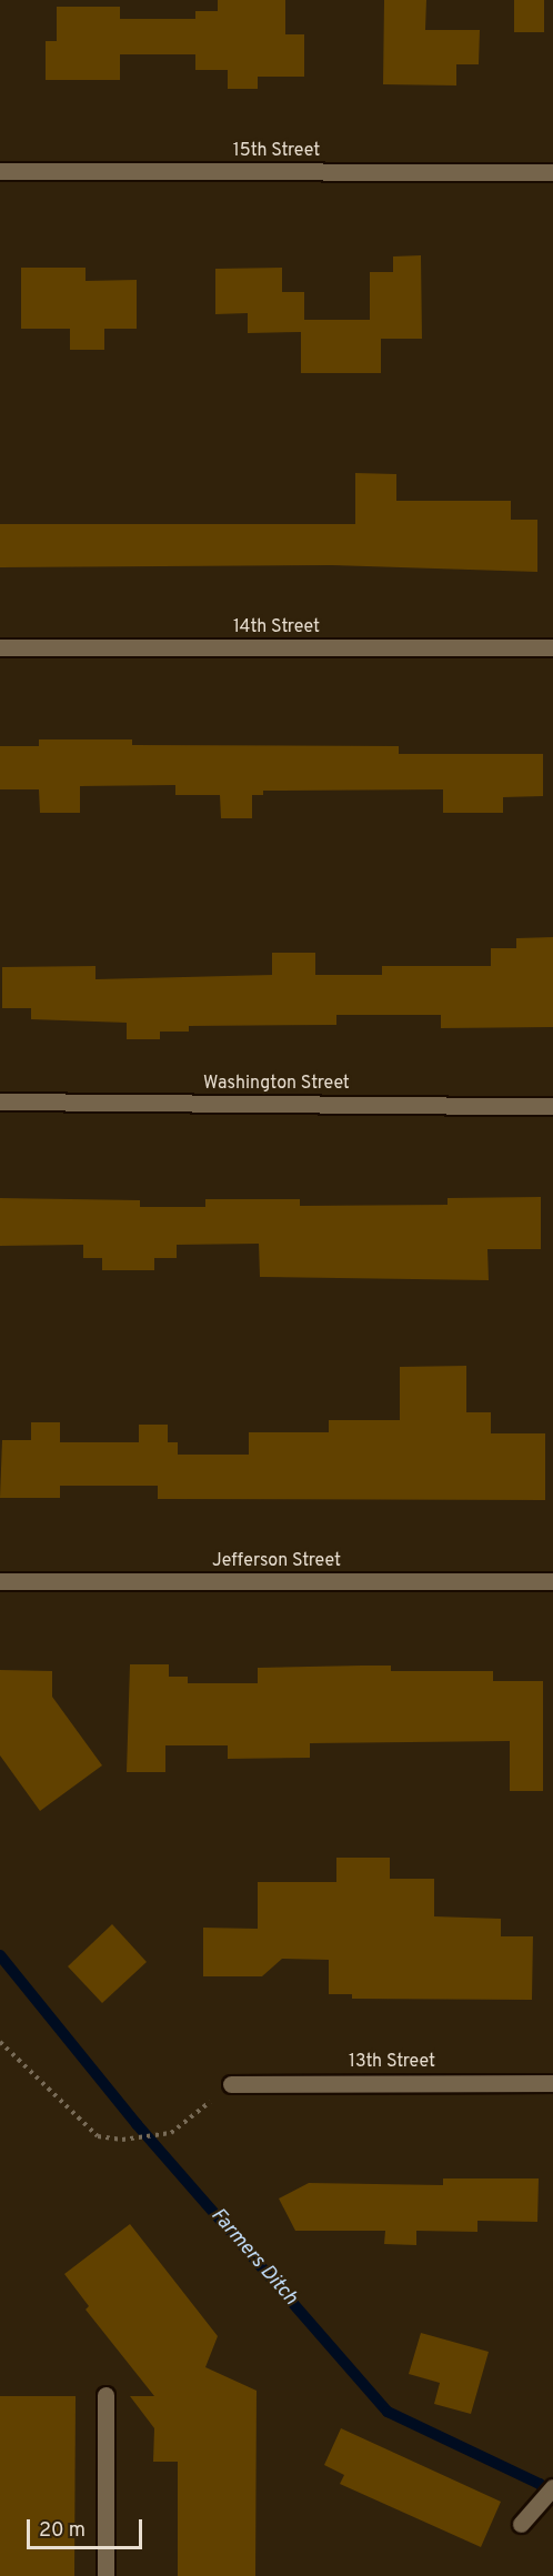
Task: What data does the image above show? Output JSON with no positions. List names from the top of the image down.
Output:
{
  "streets": {
    "street": [
      "15th Street",
      "14th Street",
      "Washington Street",
      "Jefferson Street",
      "13th Street"
    ]
  },
  "water": ["Farmers Ditch"],
  "scale_bar": "20 m"
}
